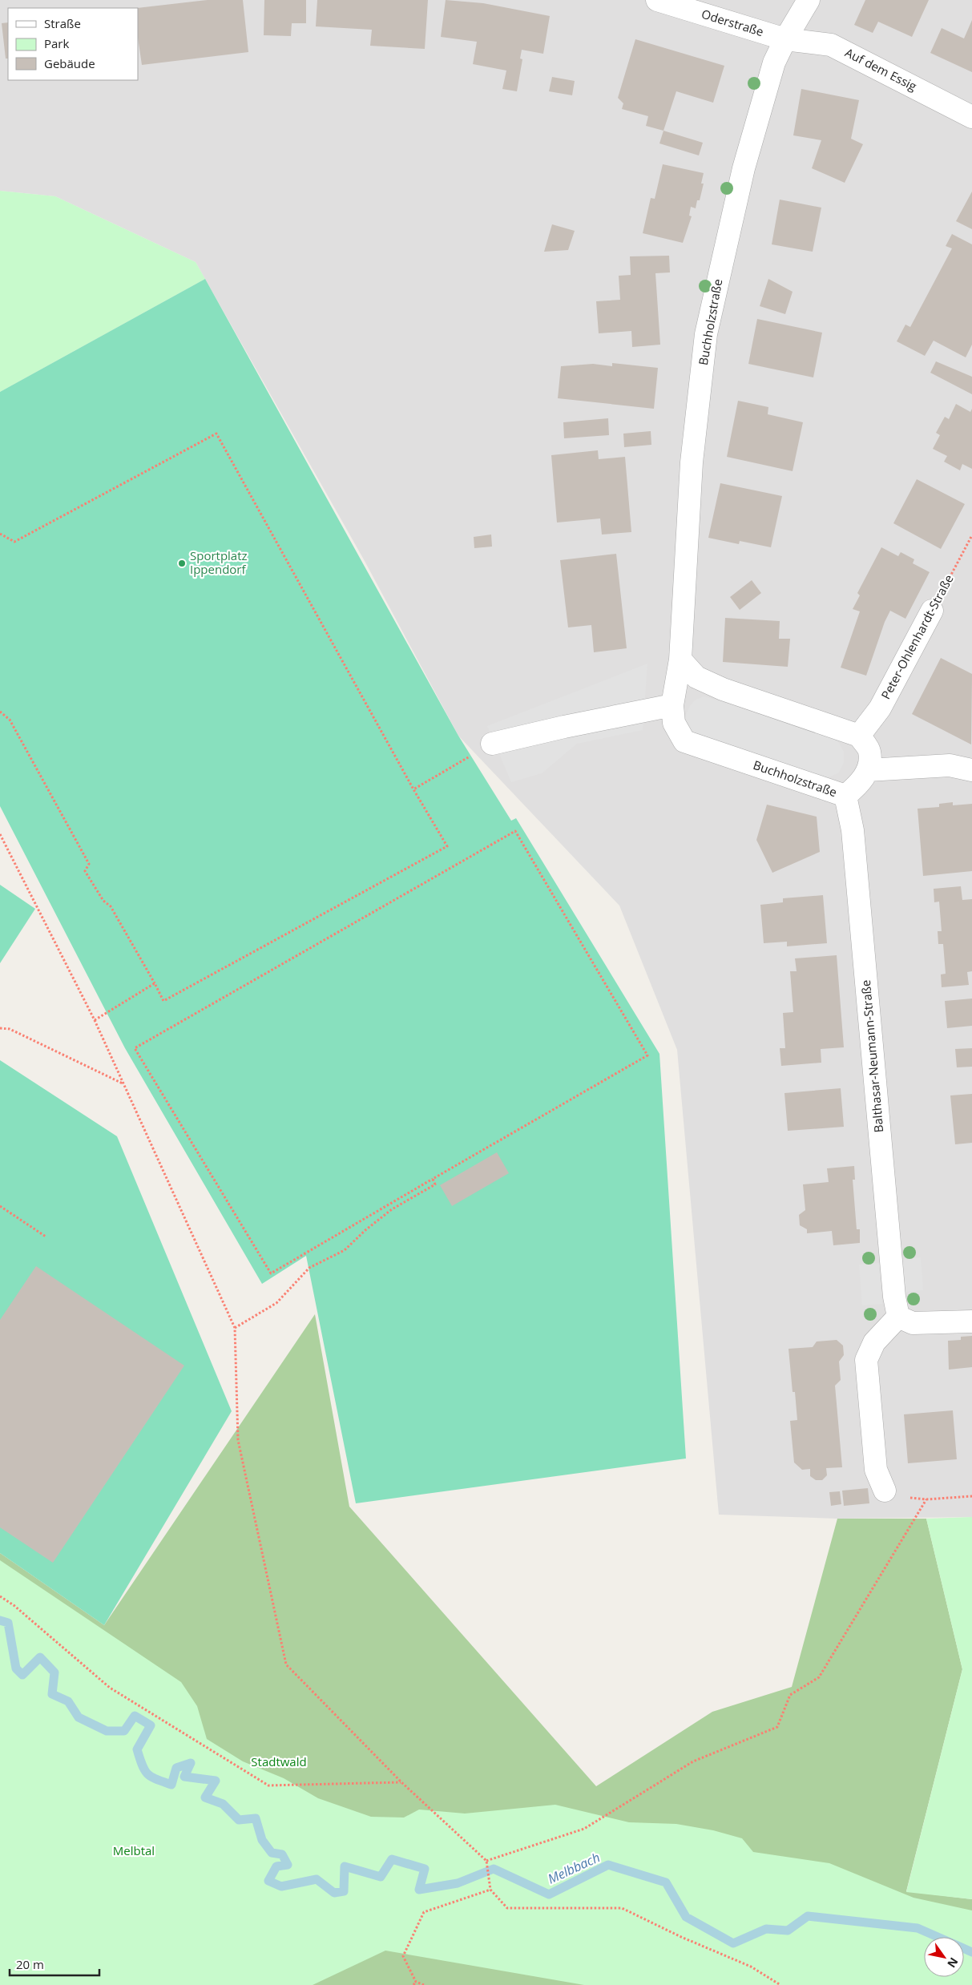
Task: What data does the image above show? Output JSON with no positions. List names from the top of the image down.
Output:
{
  "streets": {
    "street": [
      "Oderstraße",
      "Auf dem Essig",
      "Buchholzstraße",
      "Peter-Ohlenhardt-Straße",
      "Balthasar-Neumann-Straße"
    ]
  },
  "crossings": [
    ["Oderstraße", "Auf dem Essig"],
    ["Oderstraße", "Buchholzstraße"],
    ["Auf dem Essig", "Buchholzstraße"],
    ["Buchholzstraße", "Balthasar-Neumann-Straße"]
  ],
  "water": ["Melbbach"],
  "parks": ["Stadtwald", "Melbtal"],
  "places": ["Sportplatz Ippendorf"],
  "legend": ["Straße", "Park", "Gebäude"],
  "scale_bar": "20 m",
  "north": "bottom right"
}
